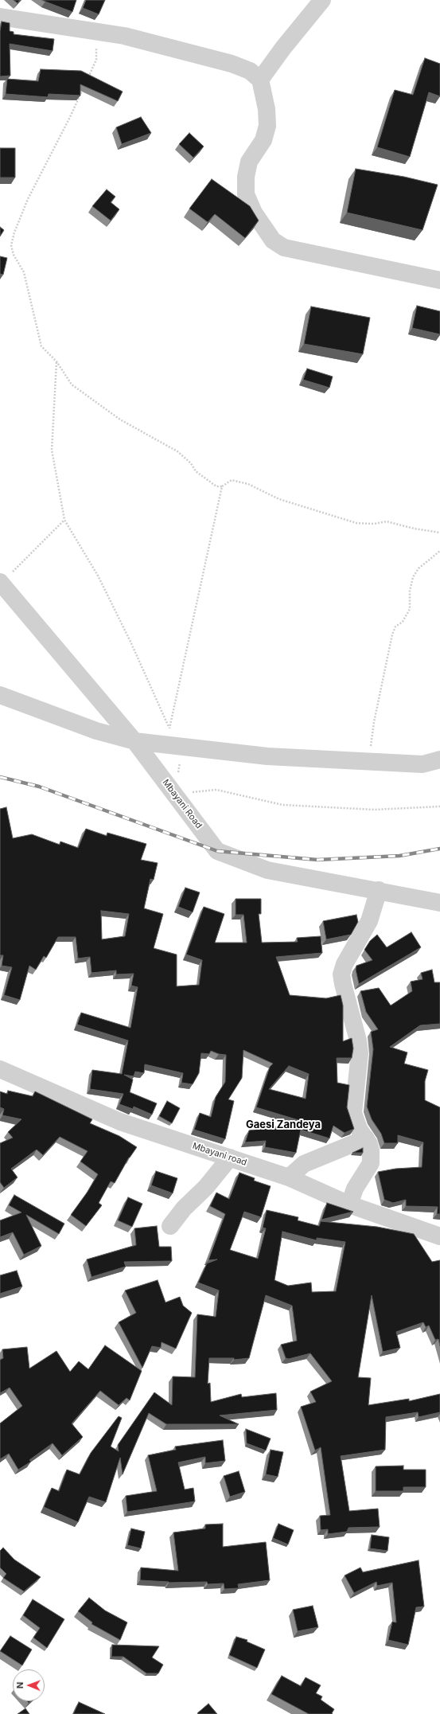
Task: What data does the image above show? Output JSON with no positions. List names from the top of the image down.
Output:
{
  "streets": {
    "street": ["Mbayani Road", "Mbayani road"]
  },
  "districts": ["Gaesi Zandeya"],
  "north": "left"
}
